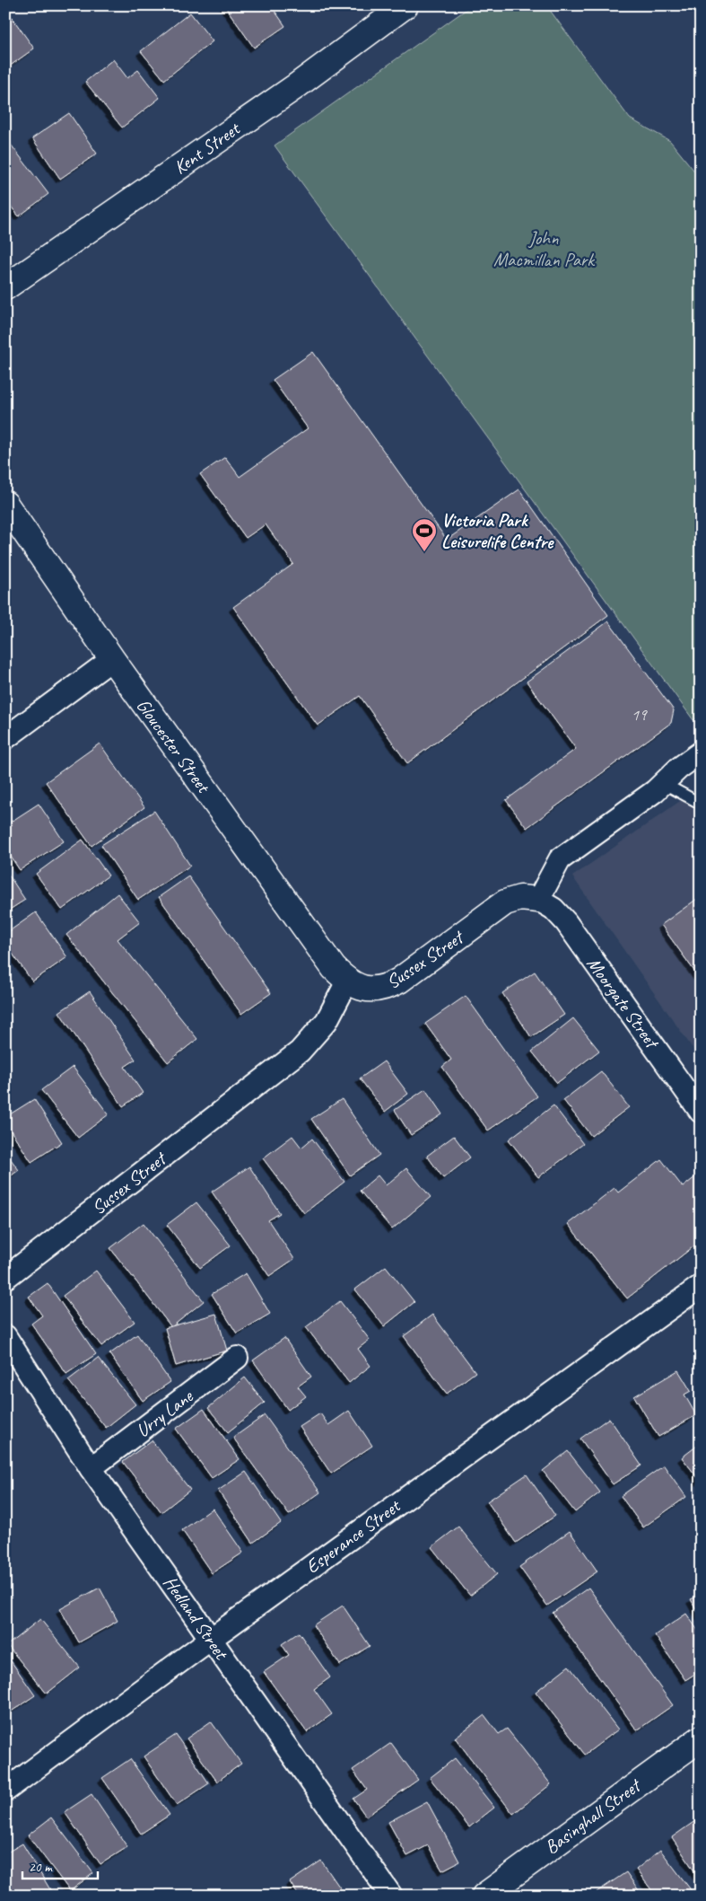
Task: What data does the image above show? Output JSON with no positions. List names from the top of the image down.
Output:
{
  "streets": {
    "street": [
      "Kent Street",
      "Gloucester Street",
      "Sussex Street",
      "Moorgate Street",
      "Urry Lane",
      "Esperance Street",
      "Hedland Street",
      "Basinghall Street"
    ]
  },
  "crossings": [
    ["Gloucester Street", "Sussex Street"],
    ["Sussex Street", "Moorgate Street"],
    ["Urry Lane", "Hedland Street"],
    ["Esperance Street", "Hedland Street"]
  ],
  "parks": ["John Macmillan Park"],
  "places": {
    "sports": ["Victoria Park Leisurelife Centre"]
  },
  "house_numbers": ["19"],
  "scale_bar": "20 m"
}
